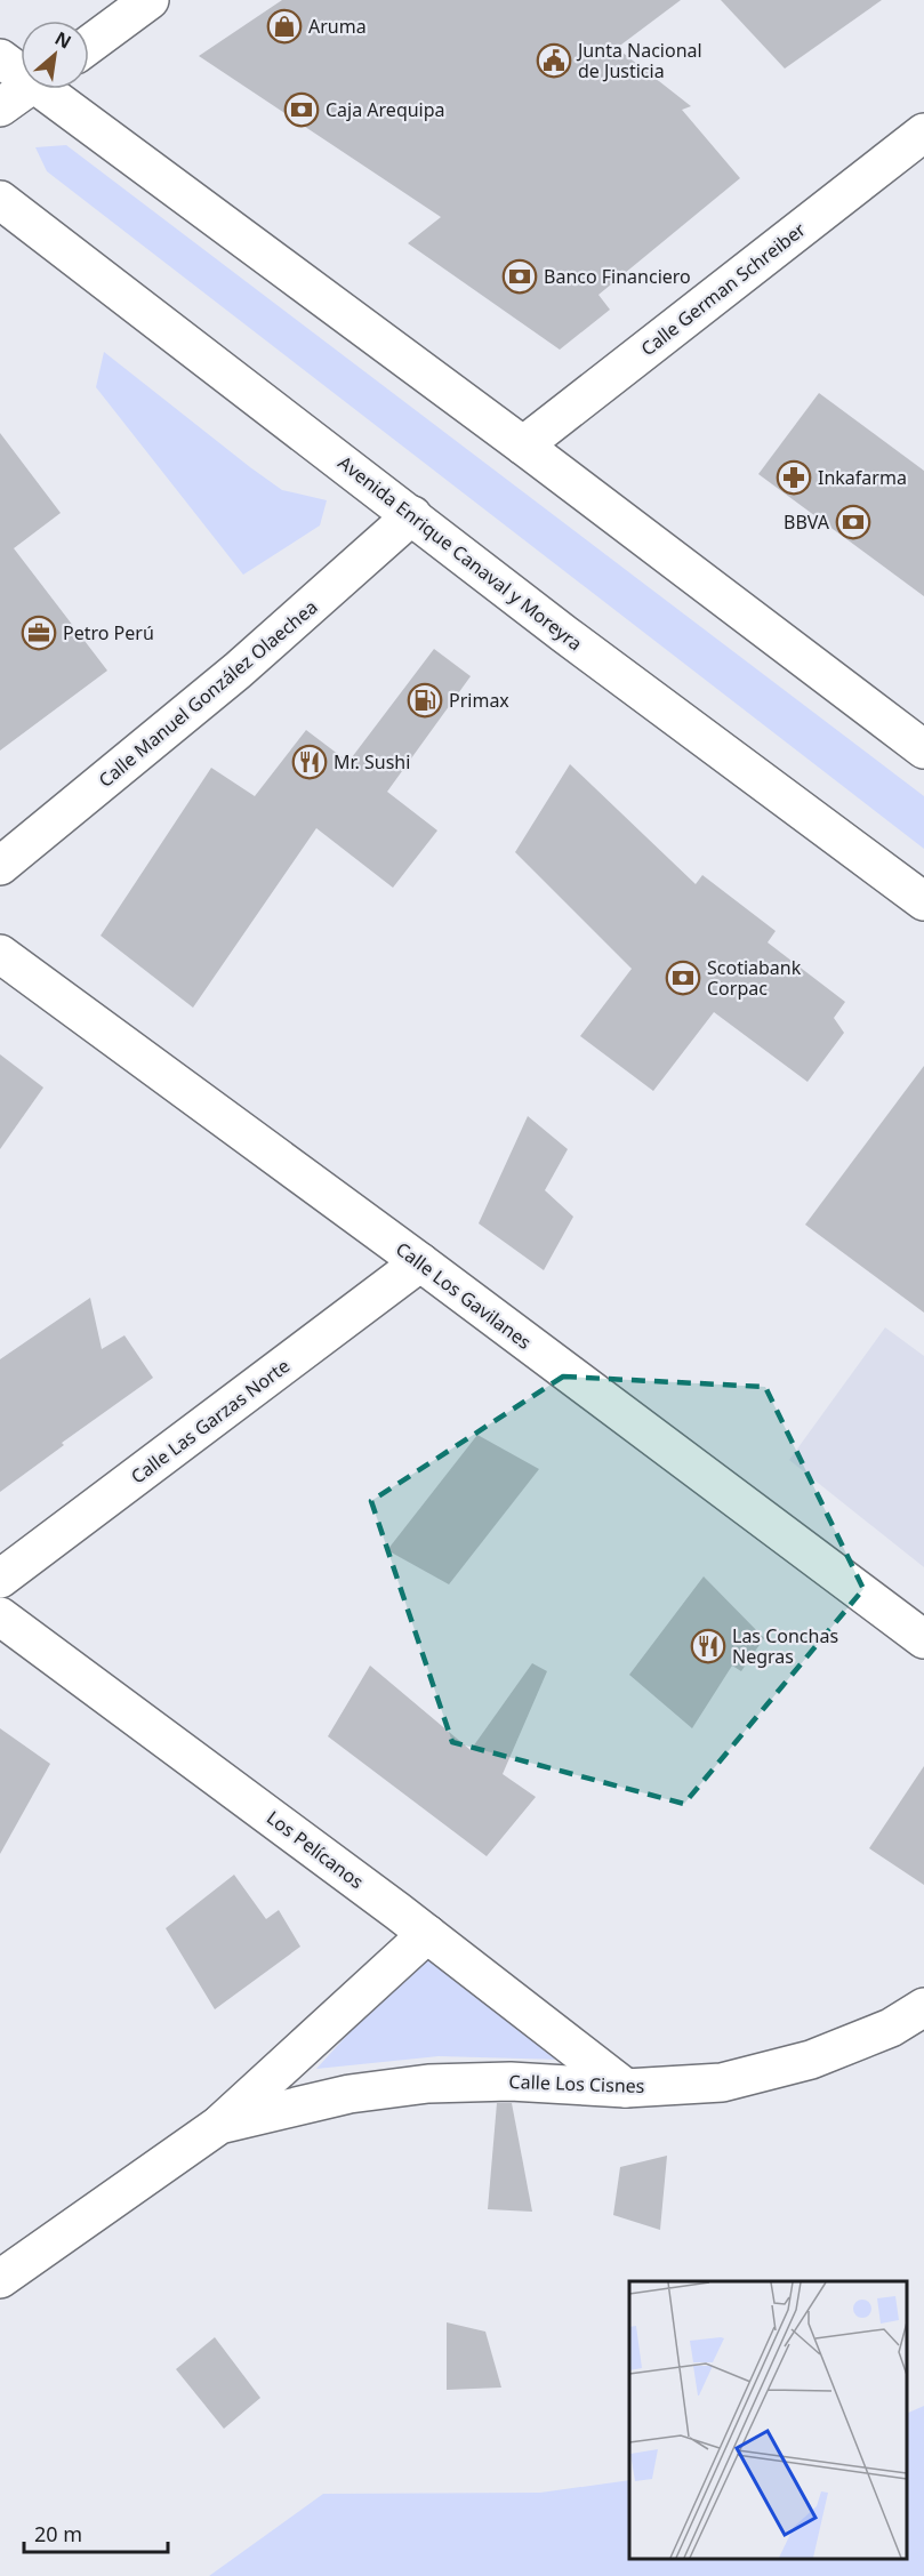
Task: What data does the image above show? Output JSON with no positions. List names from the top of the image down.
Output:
{
  "streets": {
    "street": [
      "Calle German Schreiber",
      "Avenida Enrique Canaval y Moreyra",
      "Calle Manuel González Olaechea",
      "Calle Los Gavilanes",
      "Calle Las Garzas Norte",
      "Los Pelícanos",
      "Calle Los Cisnes"
    ]
  },
  "crossings": [
    ["Avenida Enrique Canaval y Moreyra", "Calle Manuel González Olaechea"],
    ["Calle Los Gavilanes", "Calle Las Garzas Norte"],
    ["Los Pelícanos", "Calle Los Cisnes"]
  ],
  "places": {
    "shop": ["Aruma"],
    "public building": ["Junta Nacional de Justicia"],
    "bank": [
      "Caja Arequipa",
      "Banco Financiero",
      "BBVA",
      "Scotiabank Corpac"
    ],
    "pharmacy": ["Inkafarma"],
    "office": ["Petro Perú"],
    "fuel station": ["Primax"],
    "restaurant": ["Mr. Sushi", "Las Conchas Negras"]
  },
  "scale_bar": "20 m",
  "north": "top right"
}
